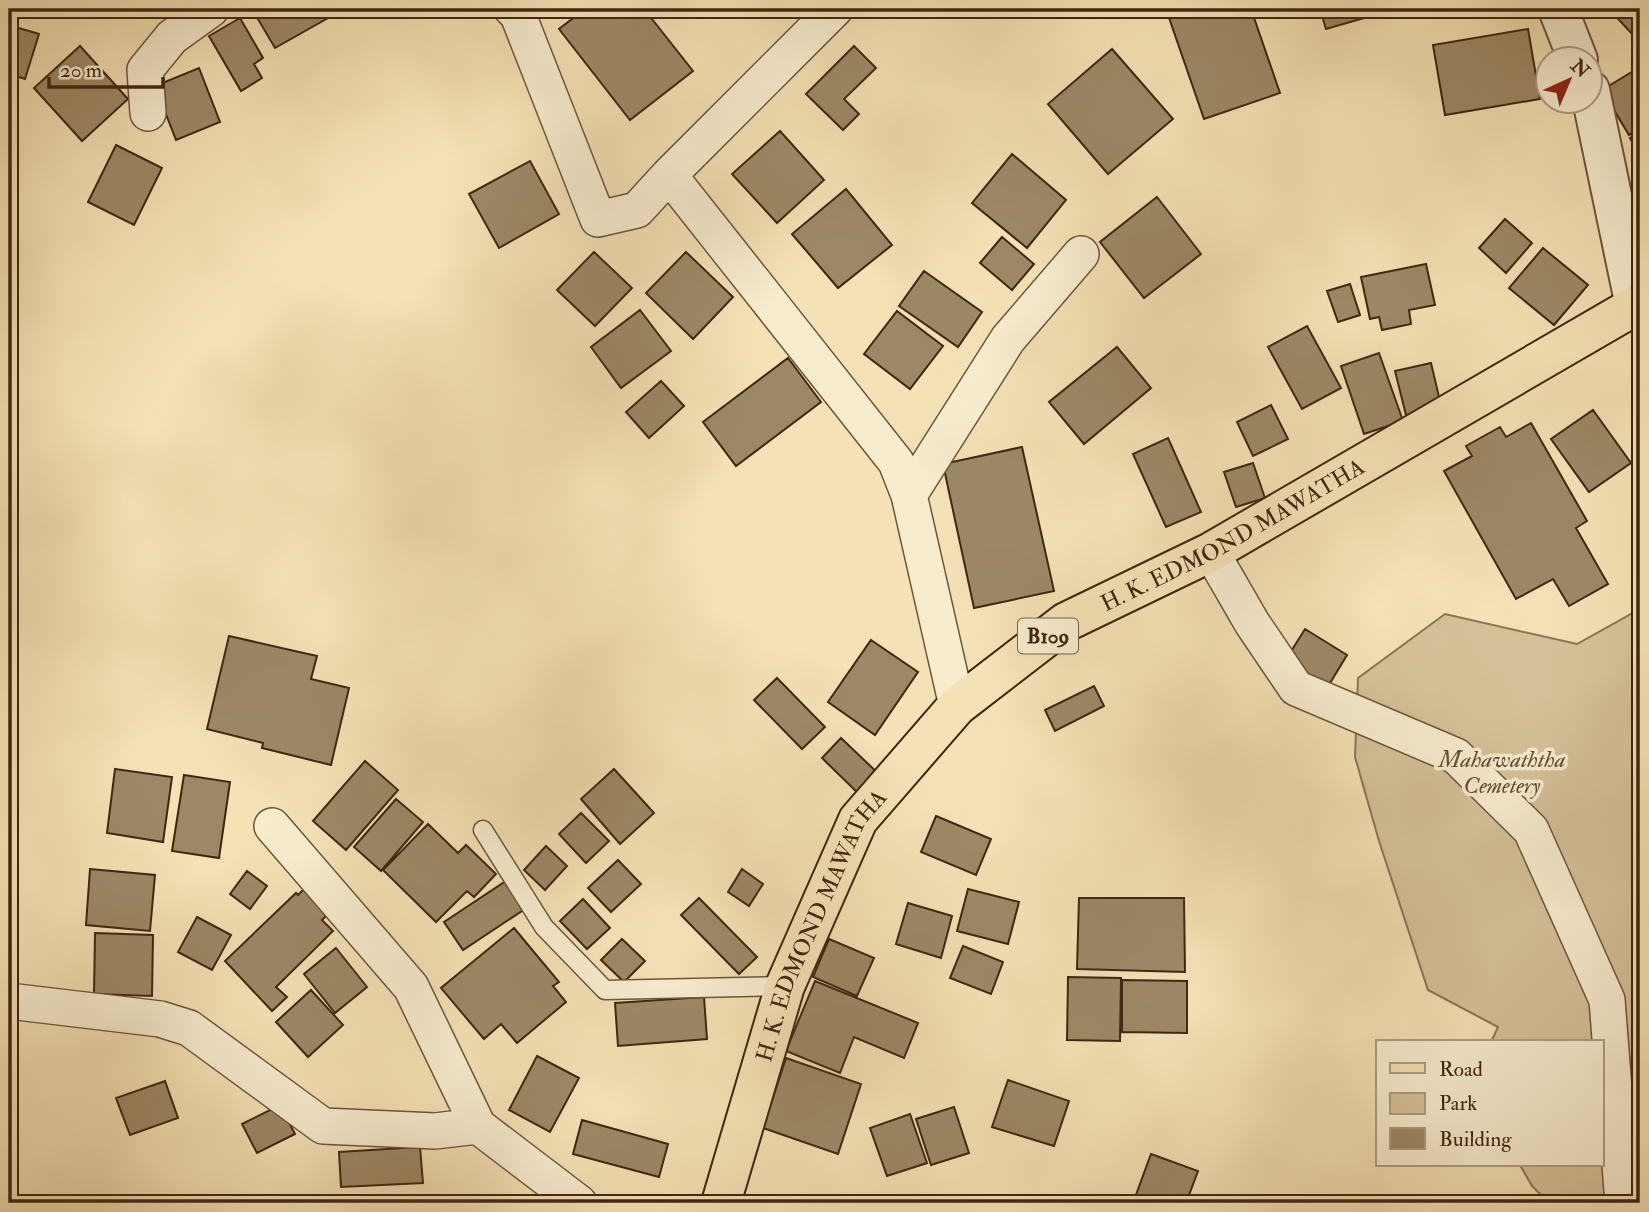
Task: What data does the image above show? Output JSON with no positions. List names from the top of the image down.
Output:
{
  "streets": {
    "main road": ["H. K. EDMOND MAWATHA", "B109"]
  },
  "parks": ["Mahawaththa Cemetery"],
  "legend": ["Road", "Park", "Building"],
  "scale_bar": "20 m",
  "north": "top right"
}
